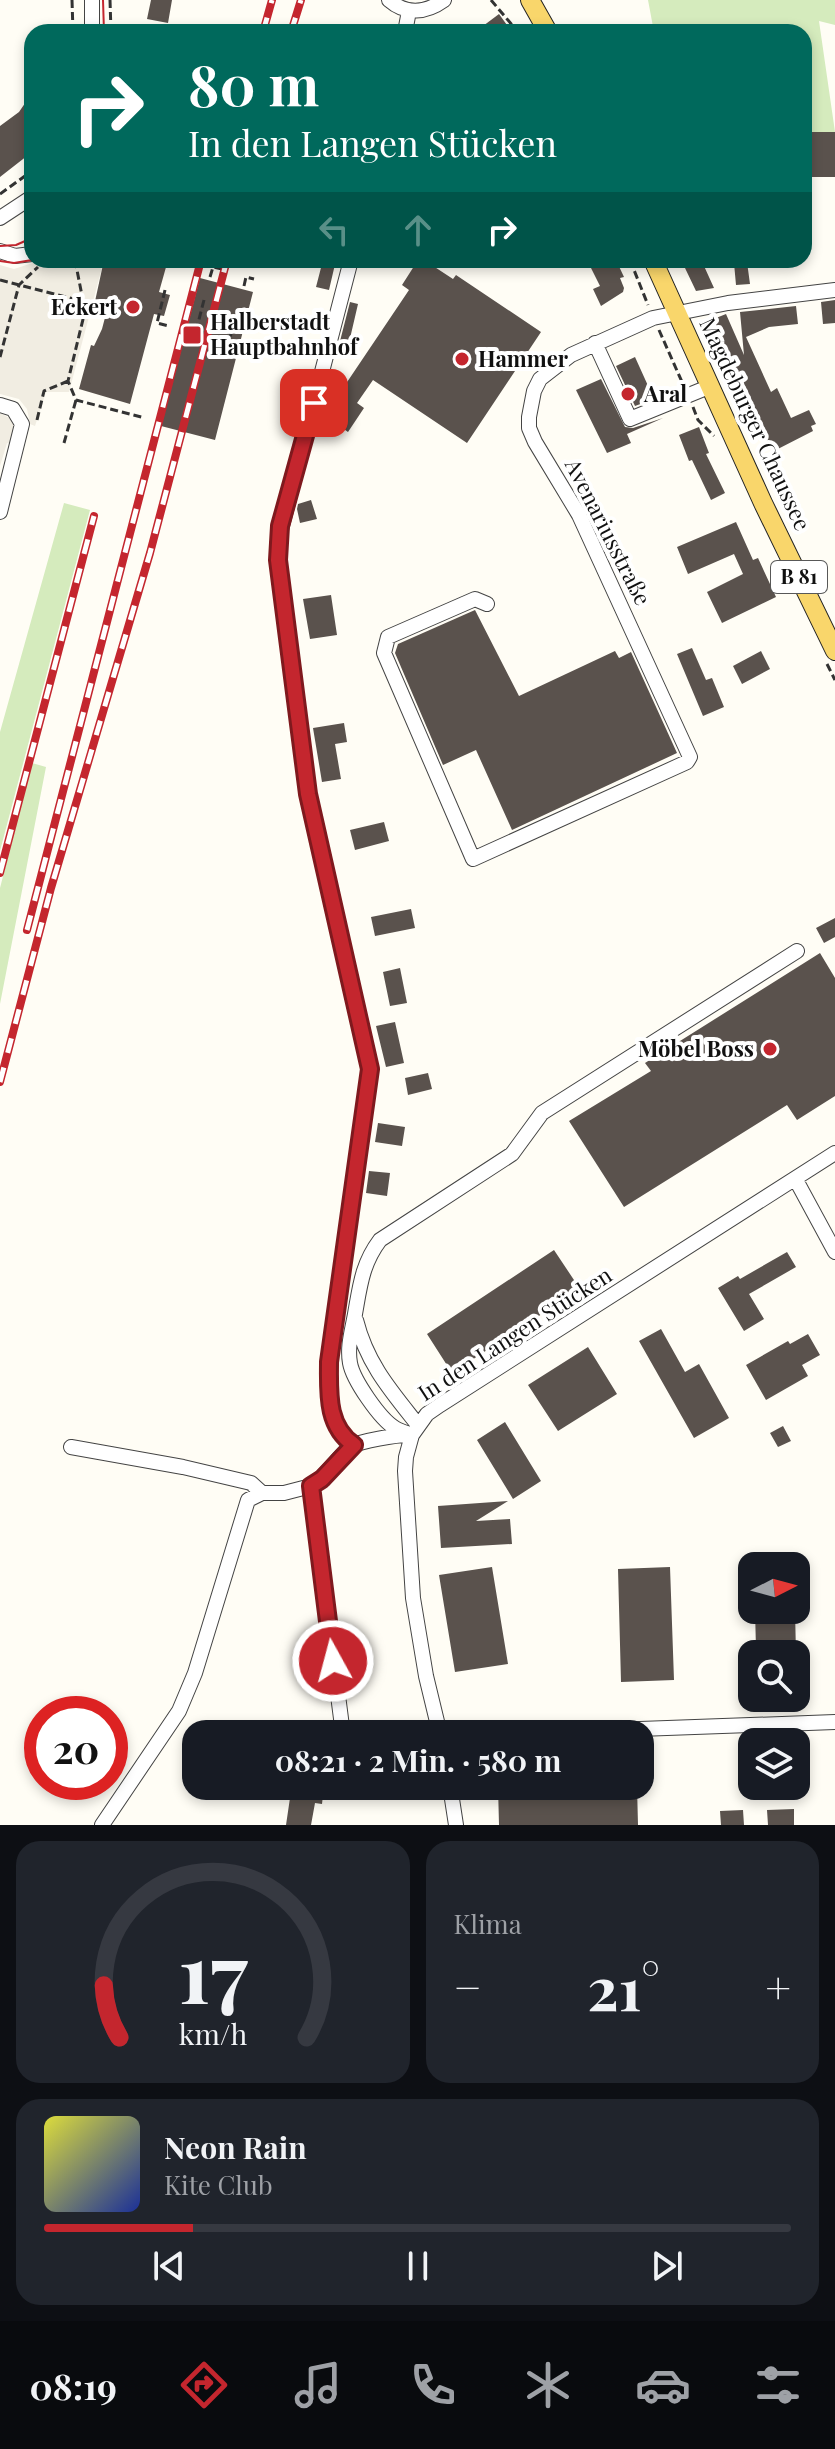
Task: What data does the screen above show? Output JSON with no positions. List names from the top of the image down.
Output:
{
  "streets": {
    "main road": ["Magdeburger Chaussee", "B 81"],
    "street": ["Avenariusstraße", "In den Langen Stücken"]
  },
  "crossings": [
    ["Magdeburger Chaussee", "Avenariusstraße"]
  ],
  "places": {
    "other": [
      "Eckert",
      "Hammer",
      "Aral",
      "Möbel Boss"
    ],
    "transit": ["Halberstadt Hauptbahnhof"]
  },
  "north": "right",
  "page": {
    "turn": ["80 m", "In den Langen Stücken"],
    "limit": "20",
    "trip": "08:21 · 2 Min. · 580 m",
    "tile": "Klima",
    "heat": ["−", "21°", "+"],
    "song": ["Neon Rain", "Kite Club"],
    "tabs": "08:19",
    "gauge": ["17", "km/h"]
  }
}
